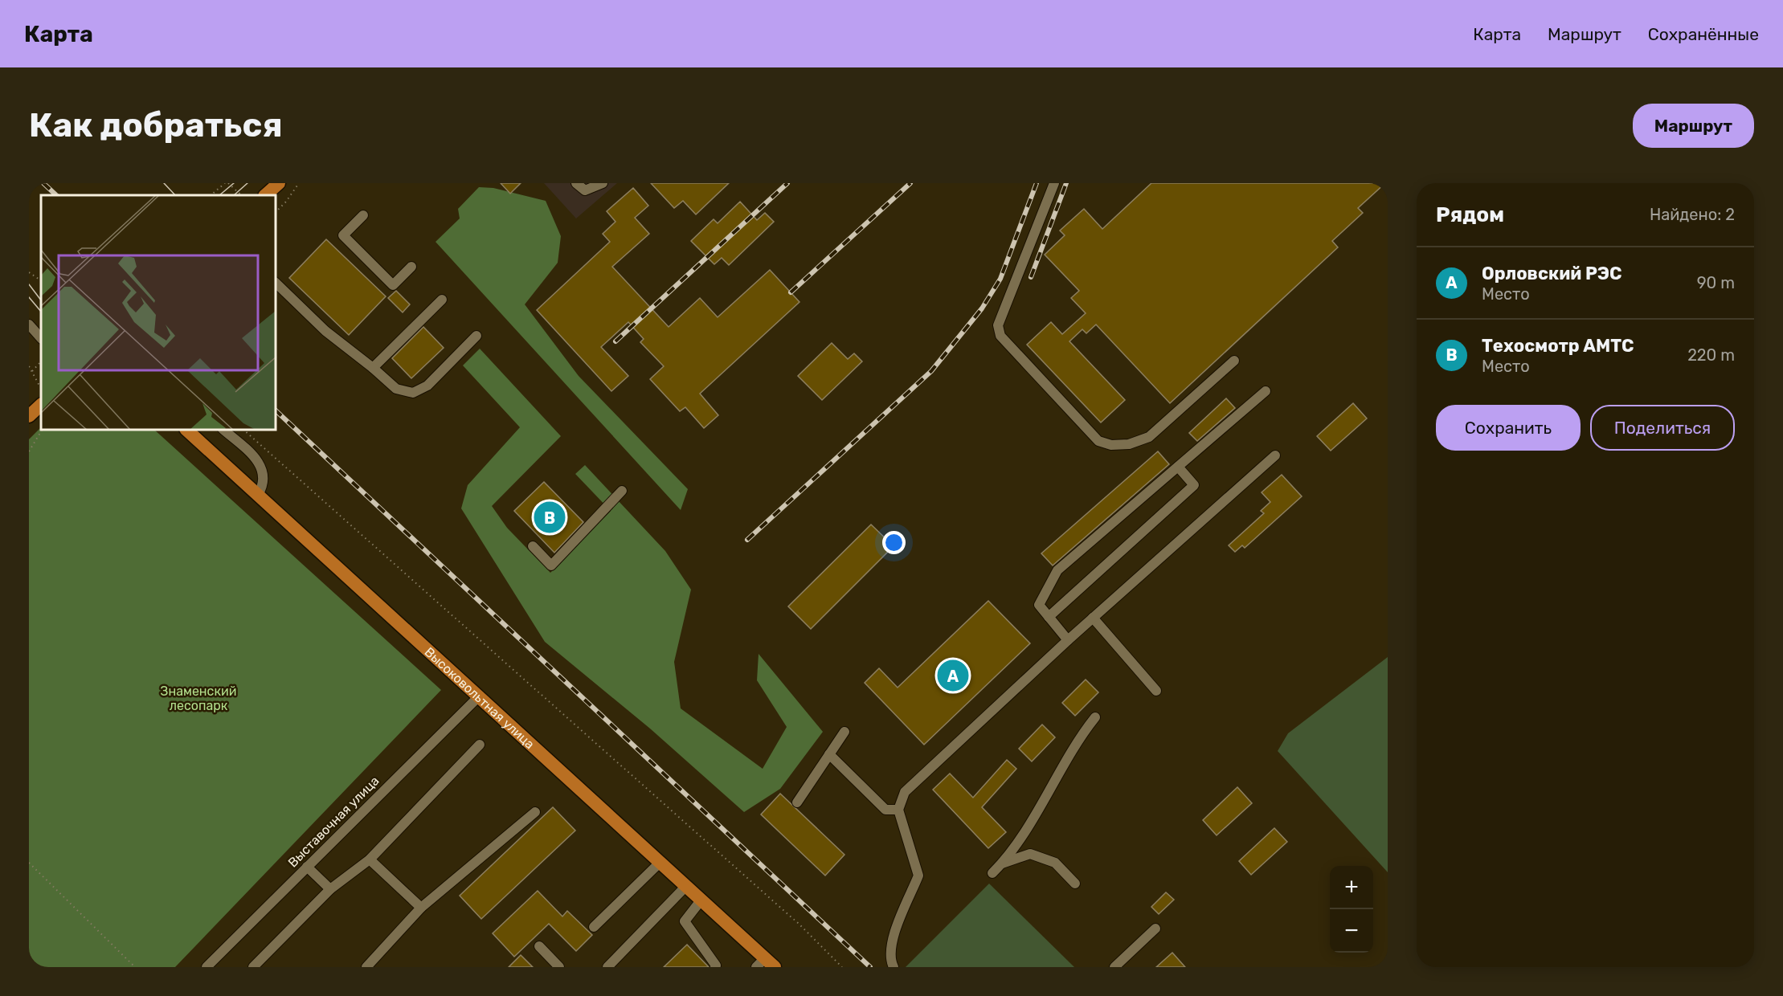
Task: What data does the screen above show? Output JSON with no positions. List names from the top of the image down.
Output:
{
  "streets": {
    "main road": ["Высоковольтная улица"],
    "street": ["Выставочная улица"]
  },
  "crossings": [
    ["Высоковольтная улица", "Выставочная улица"]
  ],
  "parks": ["Знаменский лесопарк"],
  "page": {
    "header": "Карта",
    "nav": ["Карта", "Маршрут", "Сохранённые"],
    "buttons": [
      "Маршрут",
      ["Сохранить", "Поделиться"]
    ],
    "title": "Как добраться",
    "heading": ["Рядом", "Найдено: 2"],
    "list": [
      {
        "mark": "A",
        "name": "Орловский РЭС",
        "note": "Место",
        "value": "90 m"
      },
      {
        "mark": "B",
        "name": "Техосмотр АМТС",
        "note": "Место",
        "value": "220 m"
      }
    ],
    "pins": ["B", "A"],
    "map_buttons": ["+", "−"]
  }
}
